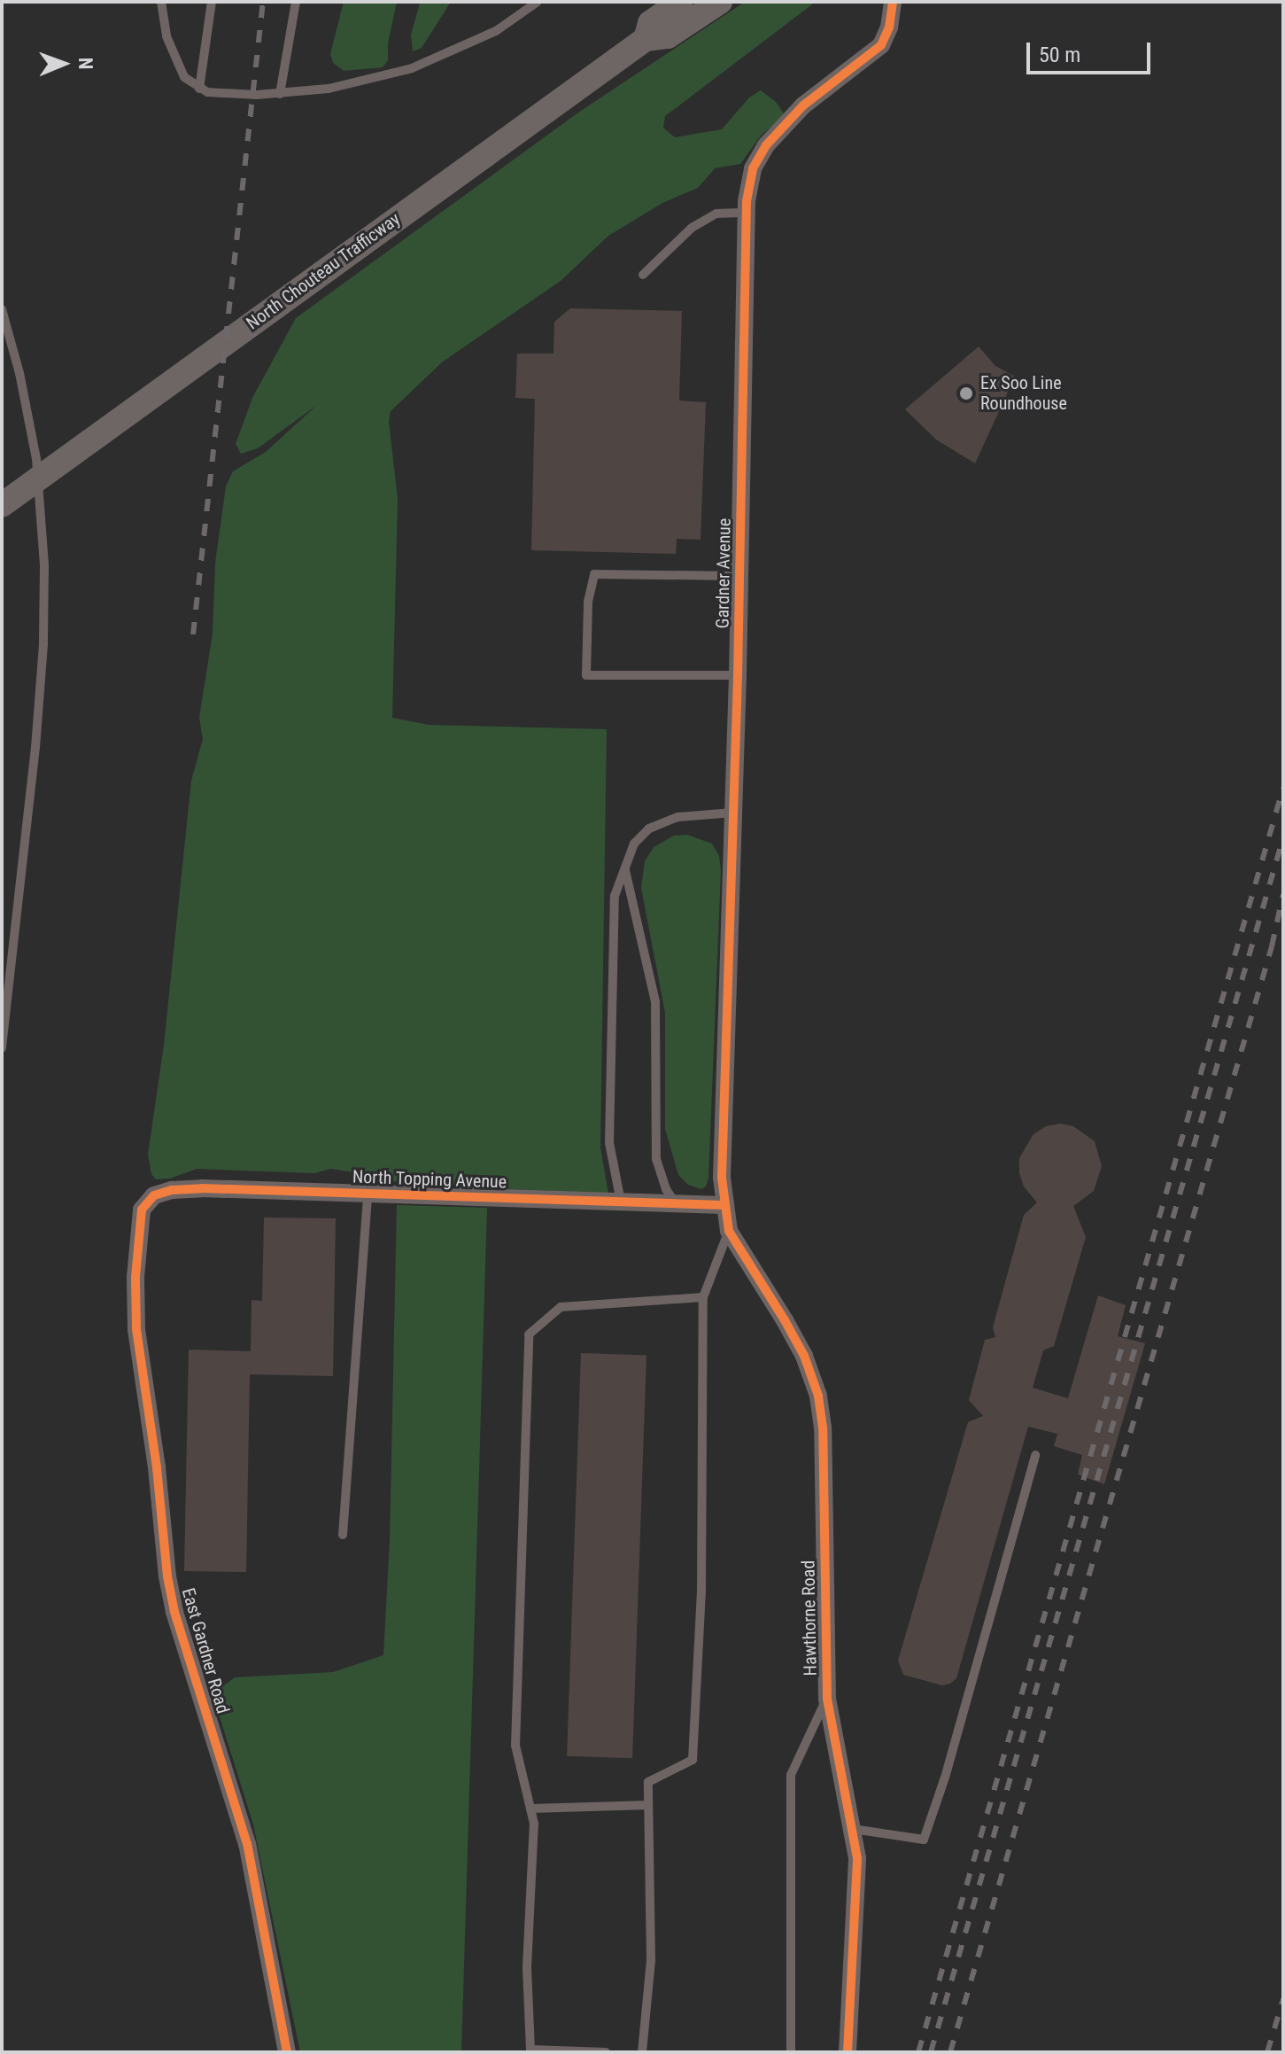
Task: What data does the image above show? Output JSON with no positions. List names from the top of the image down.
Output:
{
  "streets": {
    "main road": ["North Chouteau Trafficway"],
    "street": [
      "Gardner Avenue",
      "North Topping Avenue",
      "Hawthorne Road",
      "East Gardner Road"
    ]
  },
  "crossings": [
    ["Gardner Avenue", "North Topping Avenue"],
    ["Gardner Avenue", "Hawthorne Road"],
    ["North Topping Avenue", "Hawthorne Road"],
    ["North Topping Avenue", "East Gardner Road"]
  ],
  "places": ["Ex Soo Line Roundhouse"],
  "scale_bar": "50 m",
  "north": "right"
}
